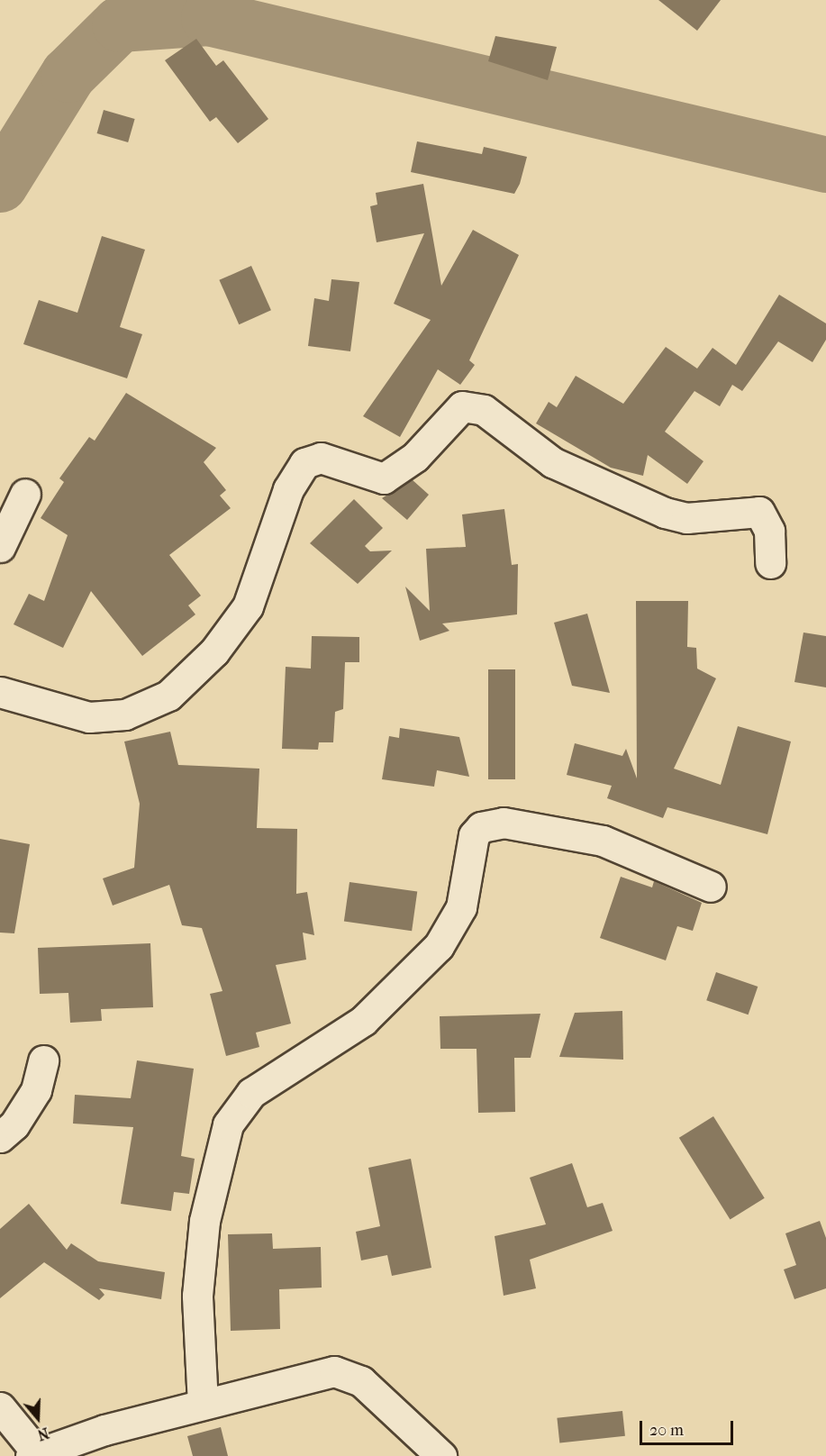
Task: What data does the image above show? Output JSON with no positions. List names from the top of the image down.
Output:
{
  "scale_bar": "20 m",
  "north": "bottom"
}
